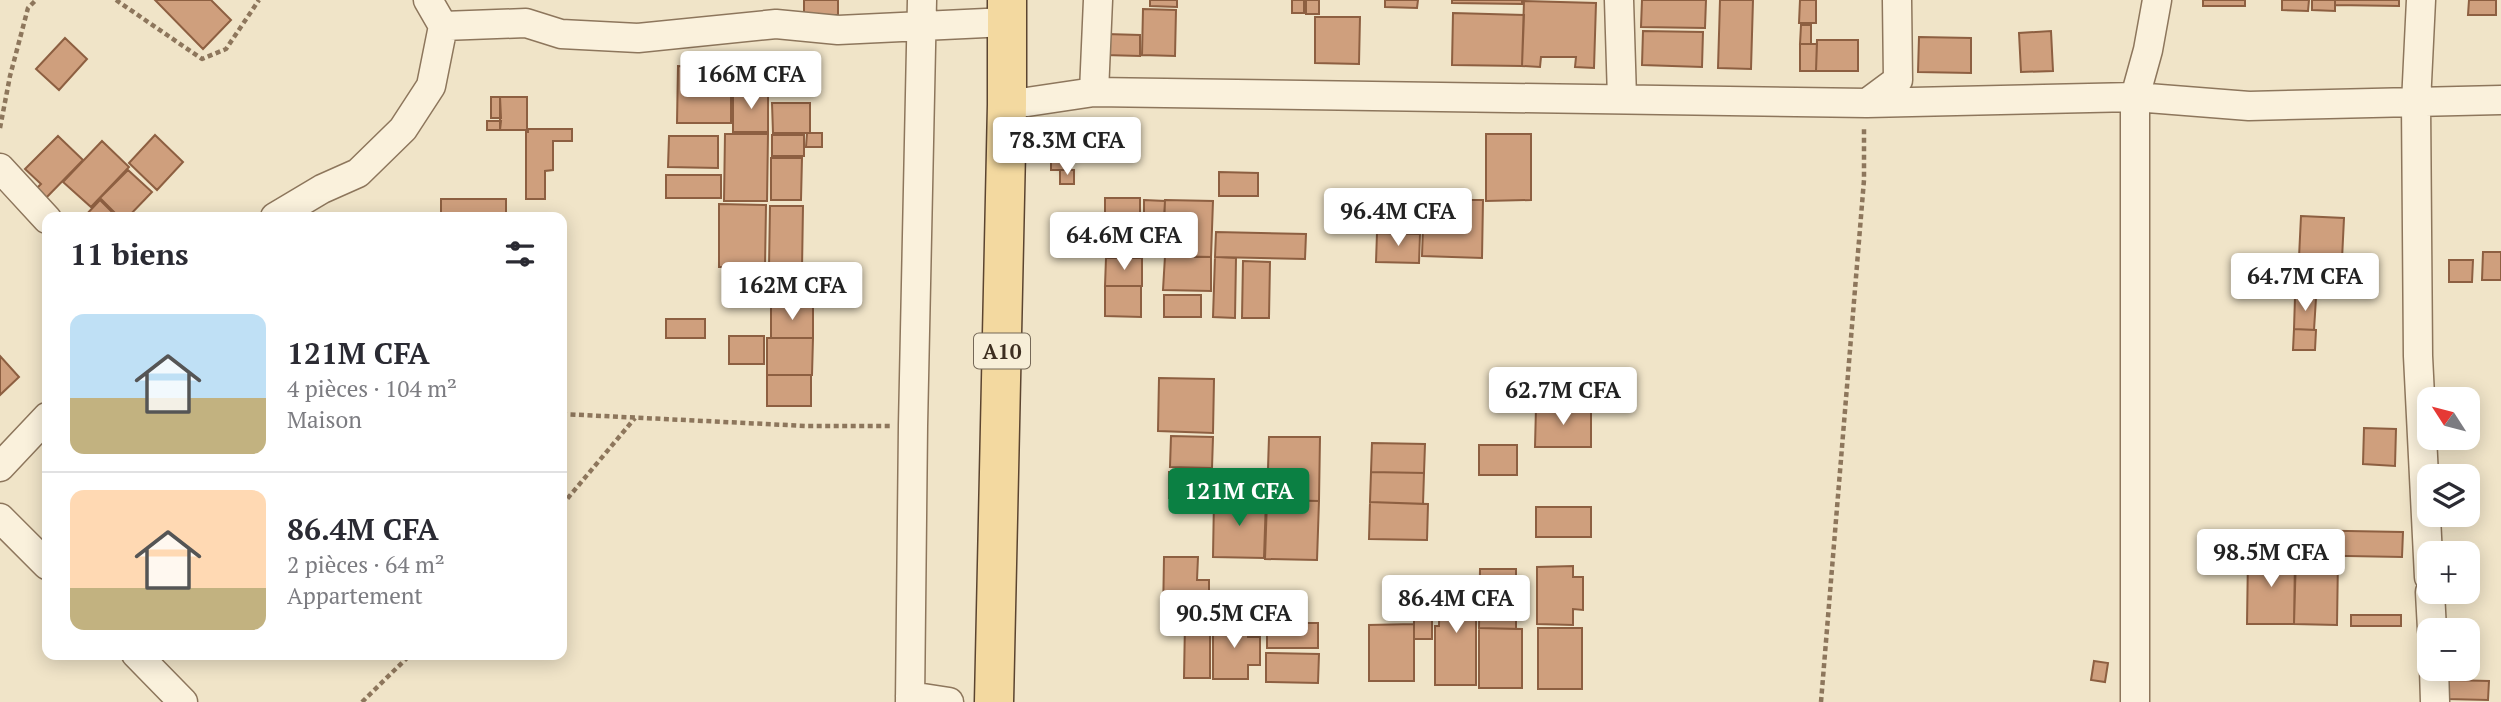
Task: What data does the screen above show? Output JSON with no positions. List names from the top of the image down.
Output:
{
  "streets": {
    "main road": ["A10"]
  },
  "north": "top left",
  "page": {
    "price": [
      "166M CFA",
      "78.3M CFA",
      "96.4M CFA",
      "64.6M CFA",
      "64.7M CFA",
      "162M CFA",
      "62.7M CFA",
      "121M CFA",
      "98.5M CFA",
      "86.4M CFA",
      "90.5M CFA"
    ],
    "heading": "11 biens",
    "list": [
      {
        "name": "121M CFA",
        "note": "4 pièces · 104 m² · Maison"
      },
      {
        "name": "86.4M CFA",
        "note": "2 pièces · 64 m² · Appartement"
      }
    ],
    "map_buttons": ["+", "−"]
  }
}
